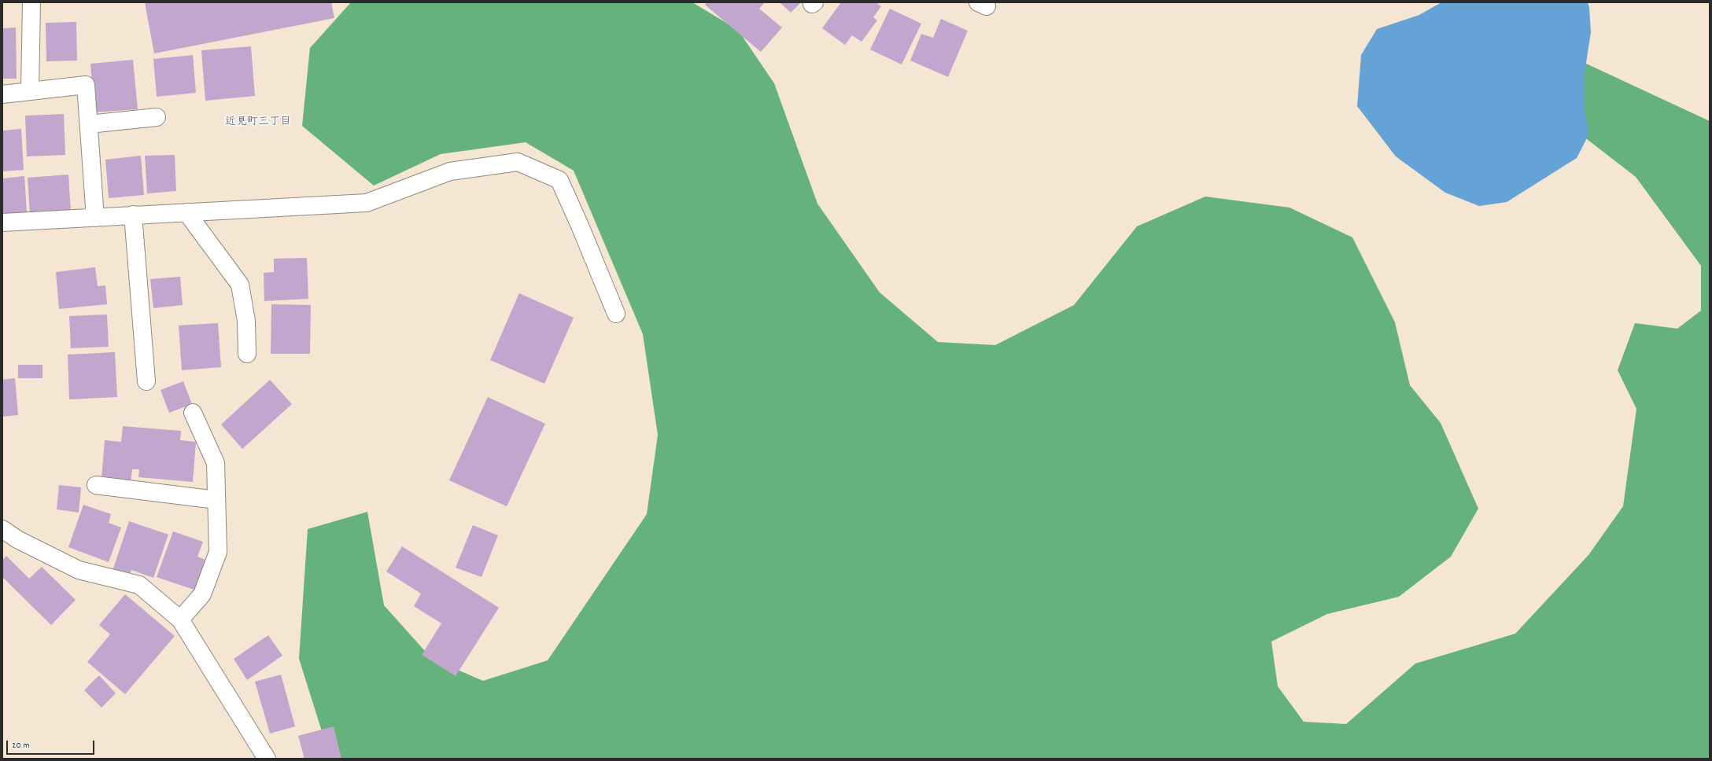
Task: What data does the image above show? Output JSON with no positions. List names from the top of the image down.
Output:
{
  "districts": ["近見町三丁目"],
  "scale_bar": "20 m"
}
